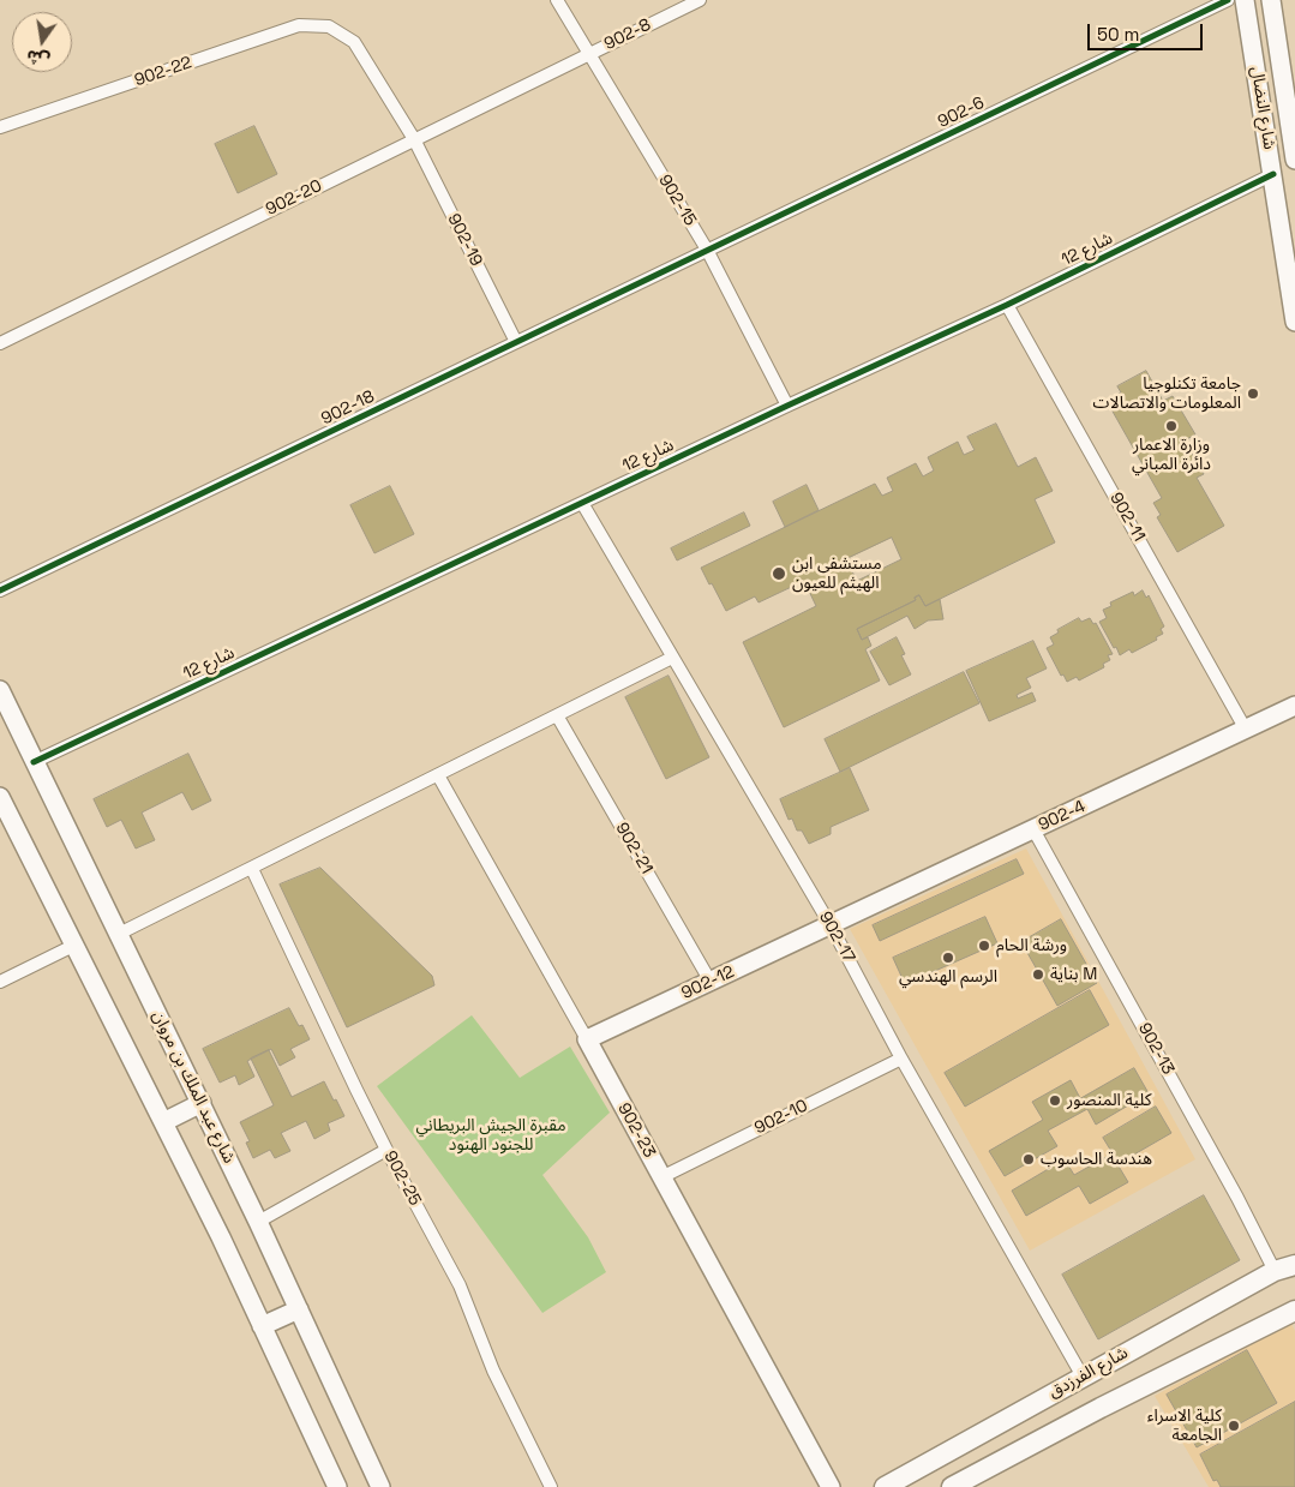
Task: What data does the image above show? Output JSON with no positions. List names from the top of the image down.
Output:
{
  "streets": {
    "main road": ["شارع الفرزدق"],
    "street": [
      "902-8",
      "902-22",
      "شارع النضال",
      "902-6",
      "902-20",
      "902-15",
      "902-19",
      "شارع 12",
      "902-18",
      "902-11",
      "902-4",
      "902-21",
      "902-17",
      "902-12",
      "902-13",
      "شارع عبد الملك بن مروان",
      "902-10",
      "902-23",
      "902-25"
    ]
  },
  "crossings": [
    ["902-8", "902-20"],
    ["902-8", "902-15"],
    ["902-22", "902-19"],
    ["شارع النضال", "شارع 12"],
    ["902-6", "902-15"],
    ["902-6", "902-18"],
    ["902-20", "902-15"],
    ["902-20", "902-19"],
    ["902-15", "شارع 12"],
    ["902-15", "902-18"],
    ["902-19", "902-18"],
    ["شارع 12", "902-11"],
    ["شارع 12", "902-17"],
    ["شارع 12", "شارع عبد الملك بن مروان"],
    ["902-11", "902-4"],
    ["902-4", "902-17"],
    ["902-4", "902-12"],
    ["902-4", "902-13"],
    ["902-21", "902-12"],
    ["902-17", "902-12"],
    ["902-17", "902-10"],
    ["902-17", "شارع الفرزدق"],
    ["902-12", "902-23"],
    ["902-13", "شارع الفرزدق"],
    ["902-10", "902-23"]
  ],
  "parks": ["مقبرة الجيش البريطاني للجنود الهنود"],
  "places": [
    "جامعة تكنلوجيا المعلومات والاتصالات",
    "وزارة الاعمار دائرة المباني",
    "مستشفى ابن الهيثم للعيون",
    "ورشة الحام",
    "الرسم الهندسي",
    "بناية M",
    "كلية المنصور",
    "هندسة الحاسوب",
    "كلية الاسراء الجامعة"
  ],
  "scale_bar": "50 m",
  "north": "bottom"
}
